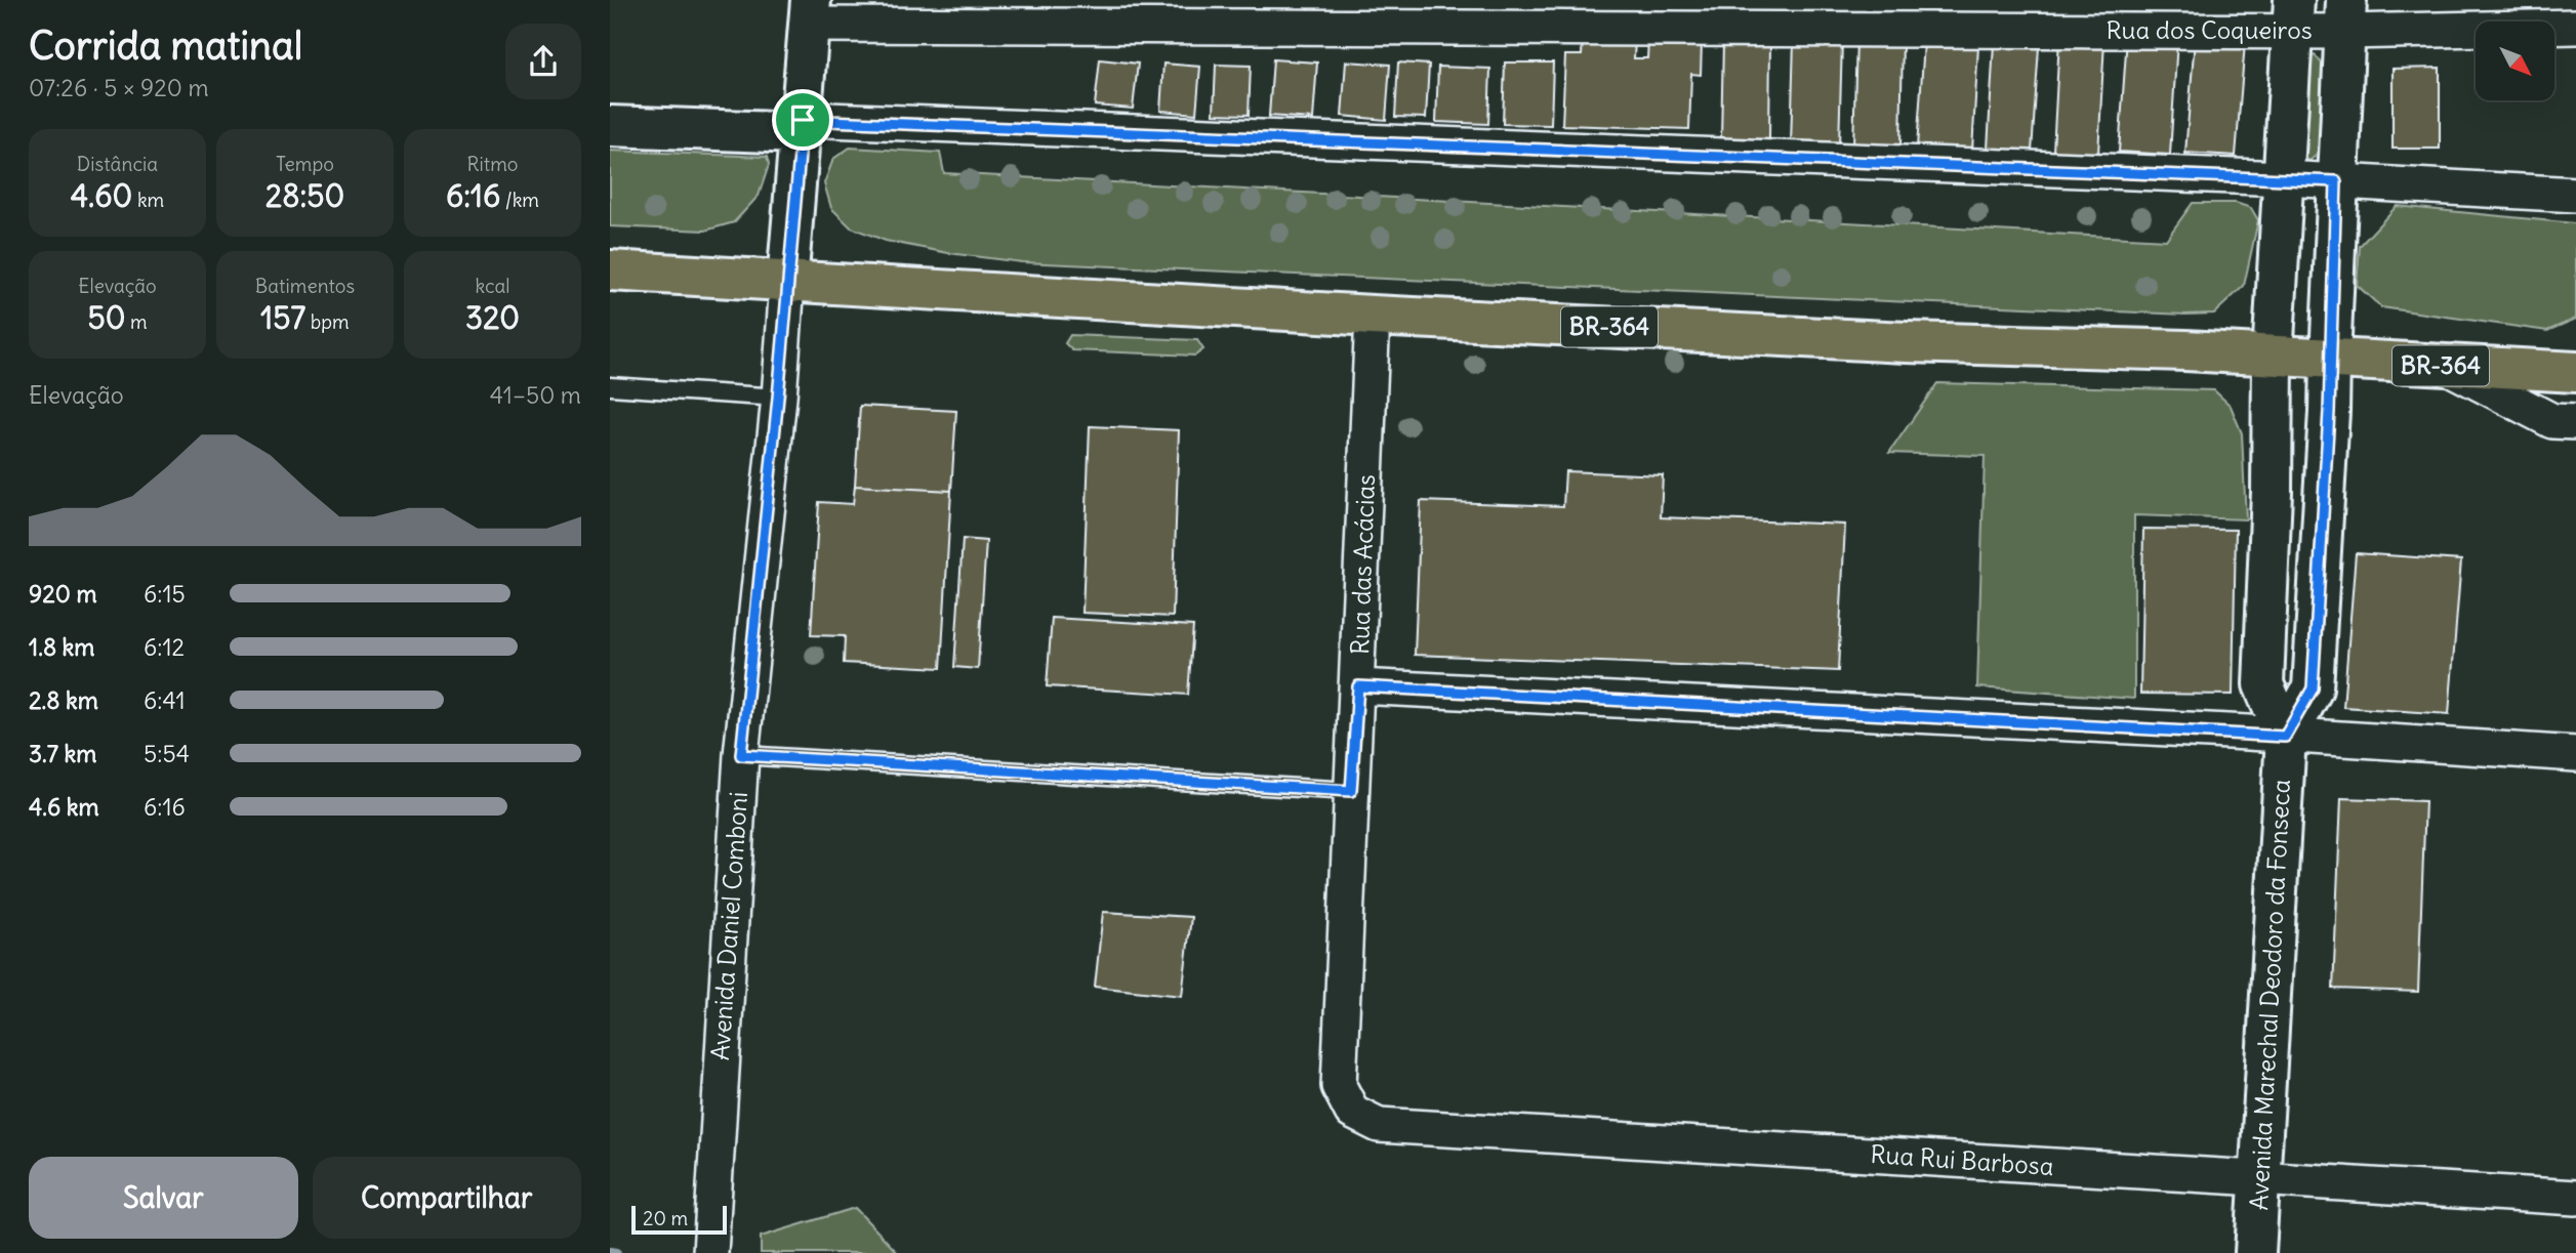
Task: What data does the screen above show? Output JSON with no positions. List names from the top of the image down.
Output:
{
  "streets": {
    "highway": ["BR-364"],
    "main road": ["Avenida Daniel Comboni", "Avenida Marechal Deodoro da Fonseca"],
    "street": ["Rua dos Coqueiros", "Rua das Acácias", "Rua Rui Barbosa"]
  },
  "crossings": [
    ["Rua dos Coqueiros", "Avenida Daniel Comboni"],
    ["Rua dos Coqueiros", "Avenida Marechal Deodoro da Fonseca"],
    ["BR-364", "Rua das Acácias"],
    ["BR-364", "Avenida Daniel Comboni"],
    ["BR-364", "Avenida Marechal Deodoro da Fonseca"],
    ["Rua das Acácias", "Rua Rui Barbosa"],
    ["Avenida Marechal Deodoro da Fonseca", "Rua Rui Barbosa"]
  ],
  "scale_bar": "20 m",
  "north": "bottom right",
  "page": {
    "heading": ["Corrida matinal", "07:26 · 5 × 920 m"],
    "stats": [
      ["Distância", "4.60 km"],
      ["Tempo", "28:50"],
      ["Ritmo", "6:16 /km"],
      ["Elevação", "50 m"],
      ["Batimentos", "157 bpm"],
      ["kcal", "320"]
    ],
    "chart": ["Elevação", "41–50 m"],
    "list": [
      {
        "name": "920 m",
        "note": "6:15"
      },
      {
        "name": "1.8 km",
        "note": "6:12"
      },
      {
        "name": "2.8 km",
        "note": "6:41"
      },
      {
        "name": "3.7 km",
        "note": "5:54"
      },
      {
        "name": "4.6 km",
        "note": "6:16"
      }
    ],
    "buttons": ["Salvar", "Compartilhar"],
    "scale": "20 m"
  }
}
